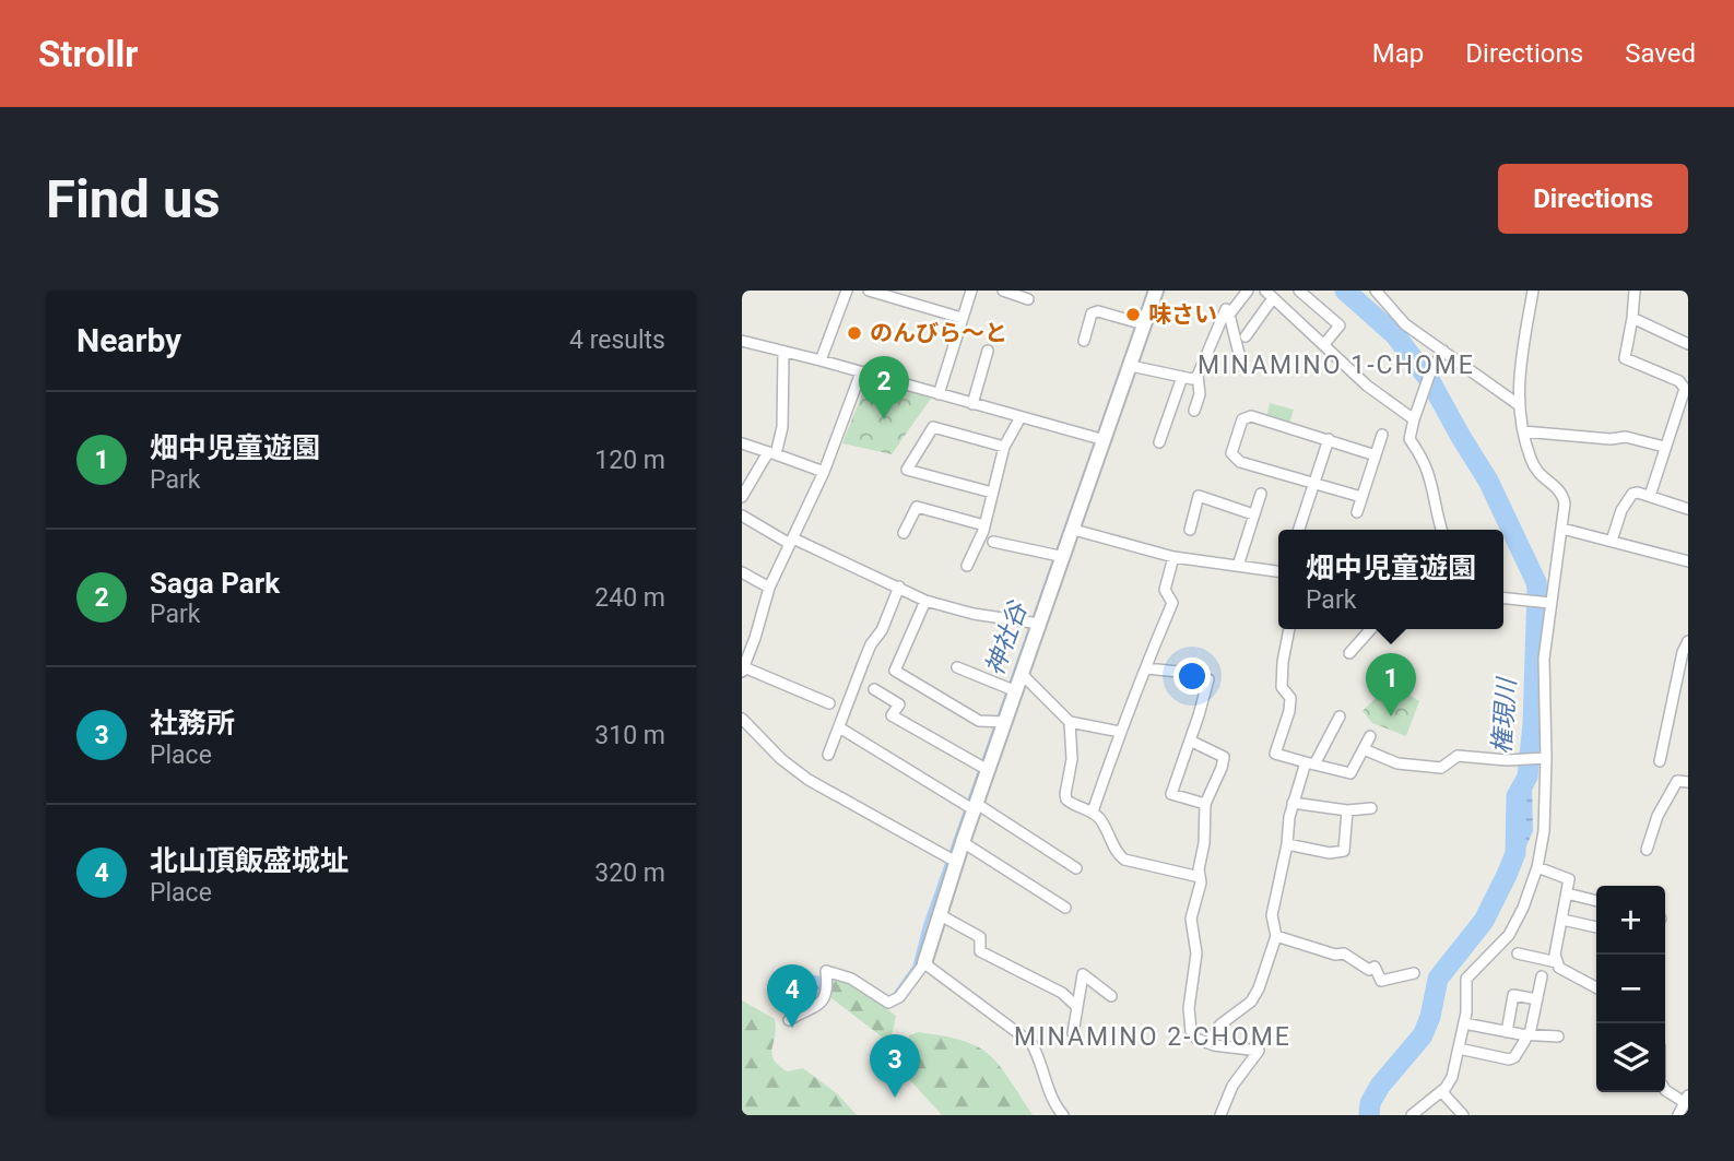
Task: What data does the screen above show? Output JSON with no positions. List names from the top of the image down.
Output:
{
  "districts": ["MINAMINO 1-CHOME", "MINAMINO 2-CHOME"],
  "water": ["神社谷", "権現川"],
  "places": ["味さい", "のんびら～と"],
  "page": {
    "header": "Strollr",
    "nav": ["Map", "Directions", "Saved"],
    "buttons": "Directions",
    "title": "Find us",
    "heading": ["Nearby", "4 results"],
    "pins": [
      "2",
      "1",
      "4",
      "3"
    ],
    "list": [
      {
        "mark": "1",
        "name": "畑中児童遊園",
        "note": "Park",
        "value": "120 m"
      },
      {
        "mark": "2",
        "name": "Saga Park",
        "note": "Park",
        "value": "240 m"
      },
      {
        "mark": "3",
        "name": "社務所",
        "note": "Place",
        "value": "310 m"
      },
      {
        "mark": "4",
        "name": "北山頂飯盛城址",
        "note": "Place",
        "value": "320 m"
      }
    ],
    "popup": ["畑中児童遊園", "Park"],
    "map_buttons": ["+", "−"]
  }
}
